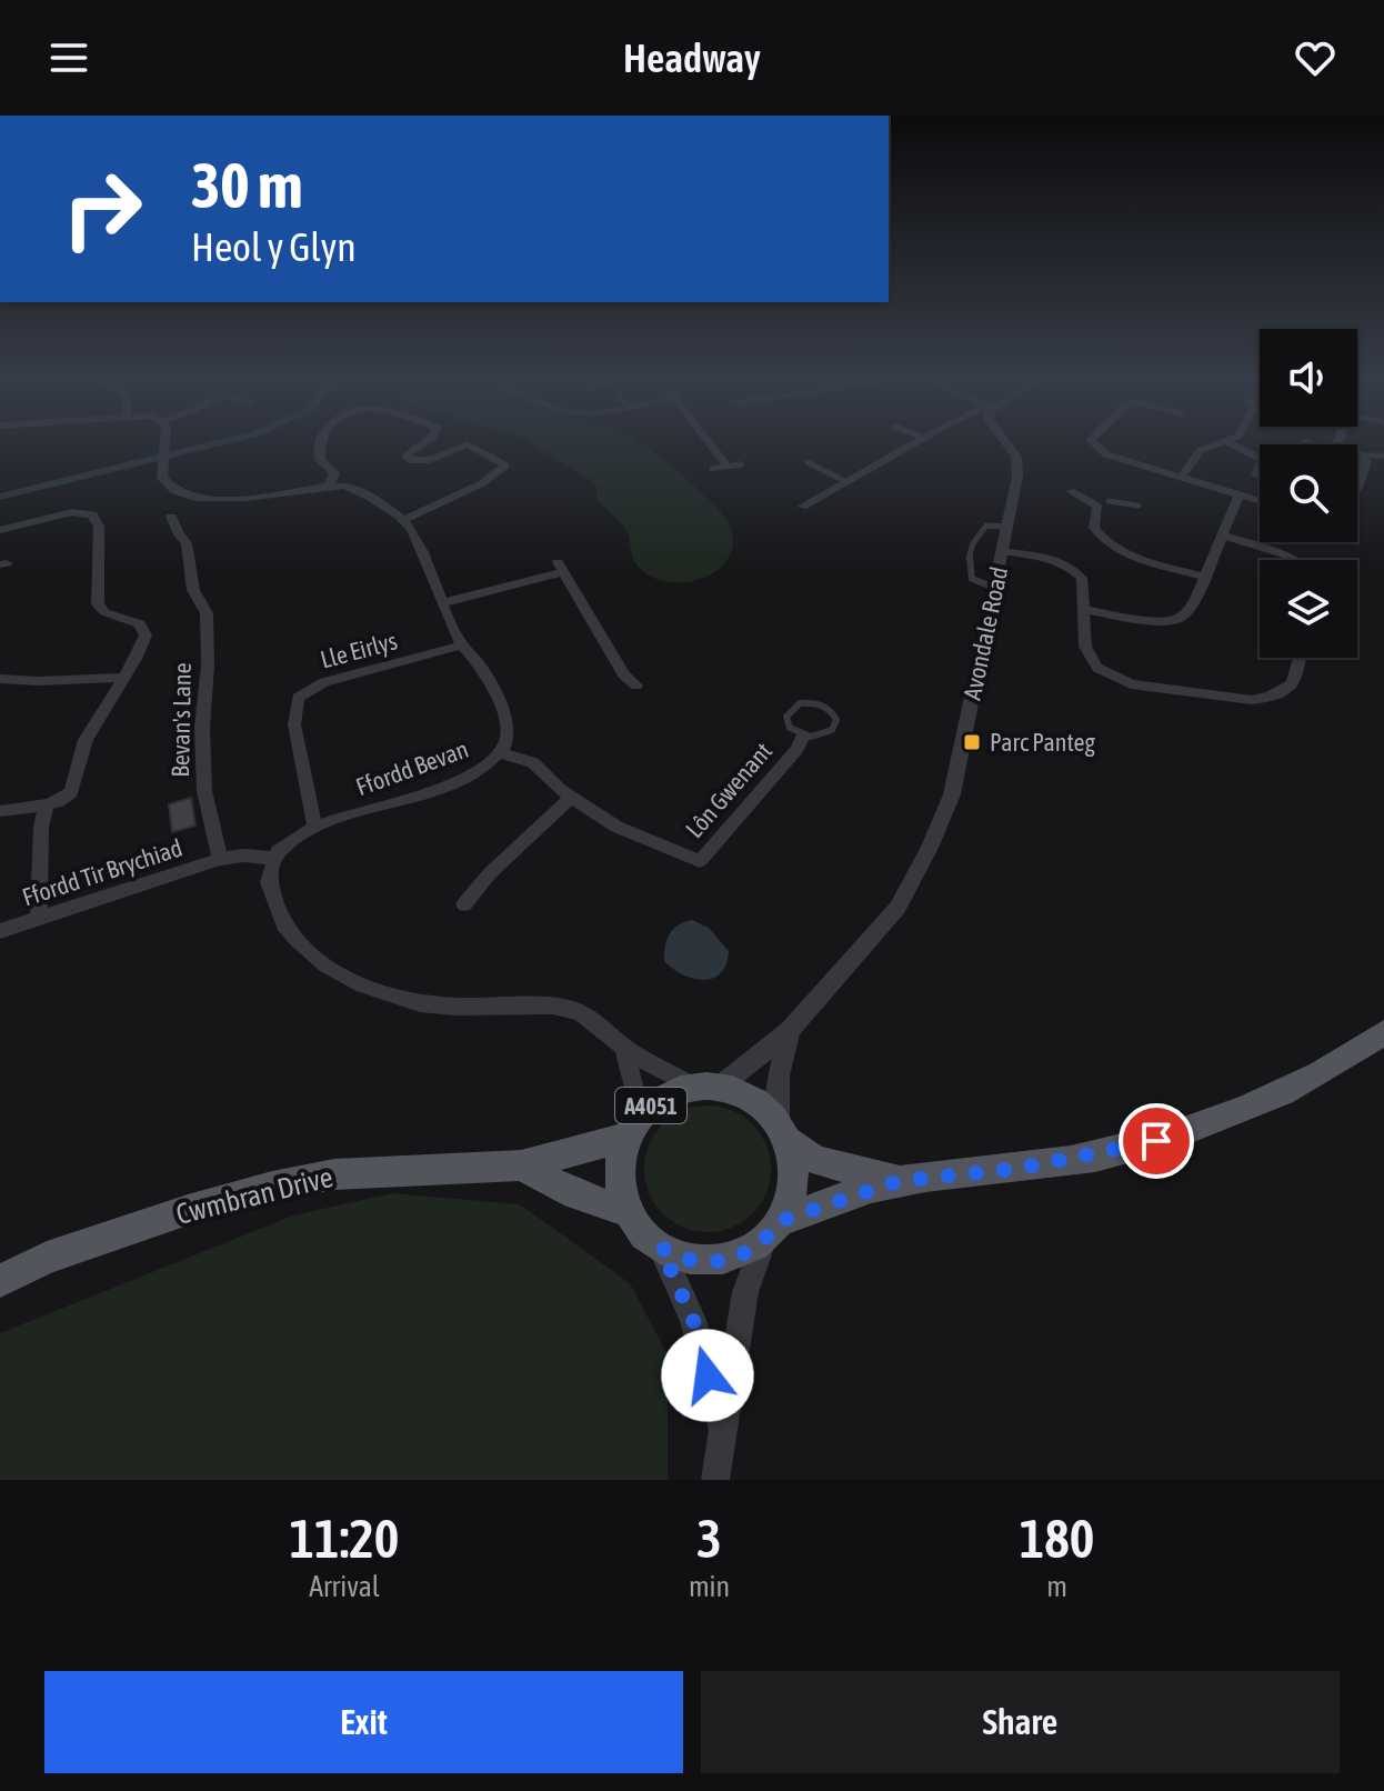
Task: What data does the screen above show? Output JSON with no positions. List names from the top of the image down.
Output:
{
  "streets": {
    "main road": ["A4051", "Cwmbran Drive"],
    "street": [
      "Avondale Road",
      "Lle Eirlys",
      "Bevan's Lane",
      "Ffordd Bevan",
      "Lôn Gwenant",
      "Ffordd Tir Brychiad"
    ]
  },
  "crossings": [
    ["Avondale Road", "A4051"],
    ["Lle Eirlys", "Ffordd Bevan"],
    ["Bevan's Lane", "Ffordd Tir Brychiad"],
    ["Ffordd Bevan", "Lôn Gwenant"],
    ["A4051", "Cwmbran Drive"]
  ],
  "places": {
    "transit": ["Parc Panteg"]
  },
  "page": {
    "header": "Headway",
    "turn": ["30 m", "Heol y Glyn"],
    "eta": [
      "11:20",
      "Arrival",
      "3",
      "min",
      "180",
      "m"
    ],
    "buttons": ["Exit", "Share"]
  }
}
